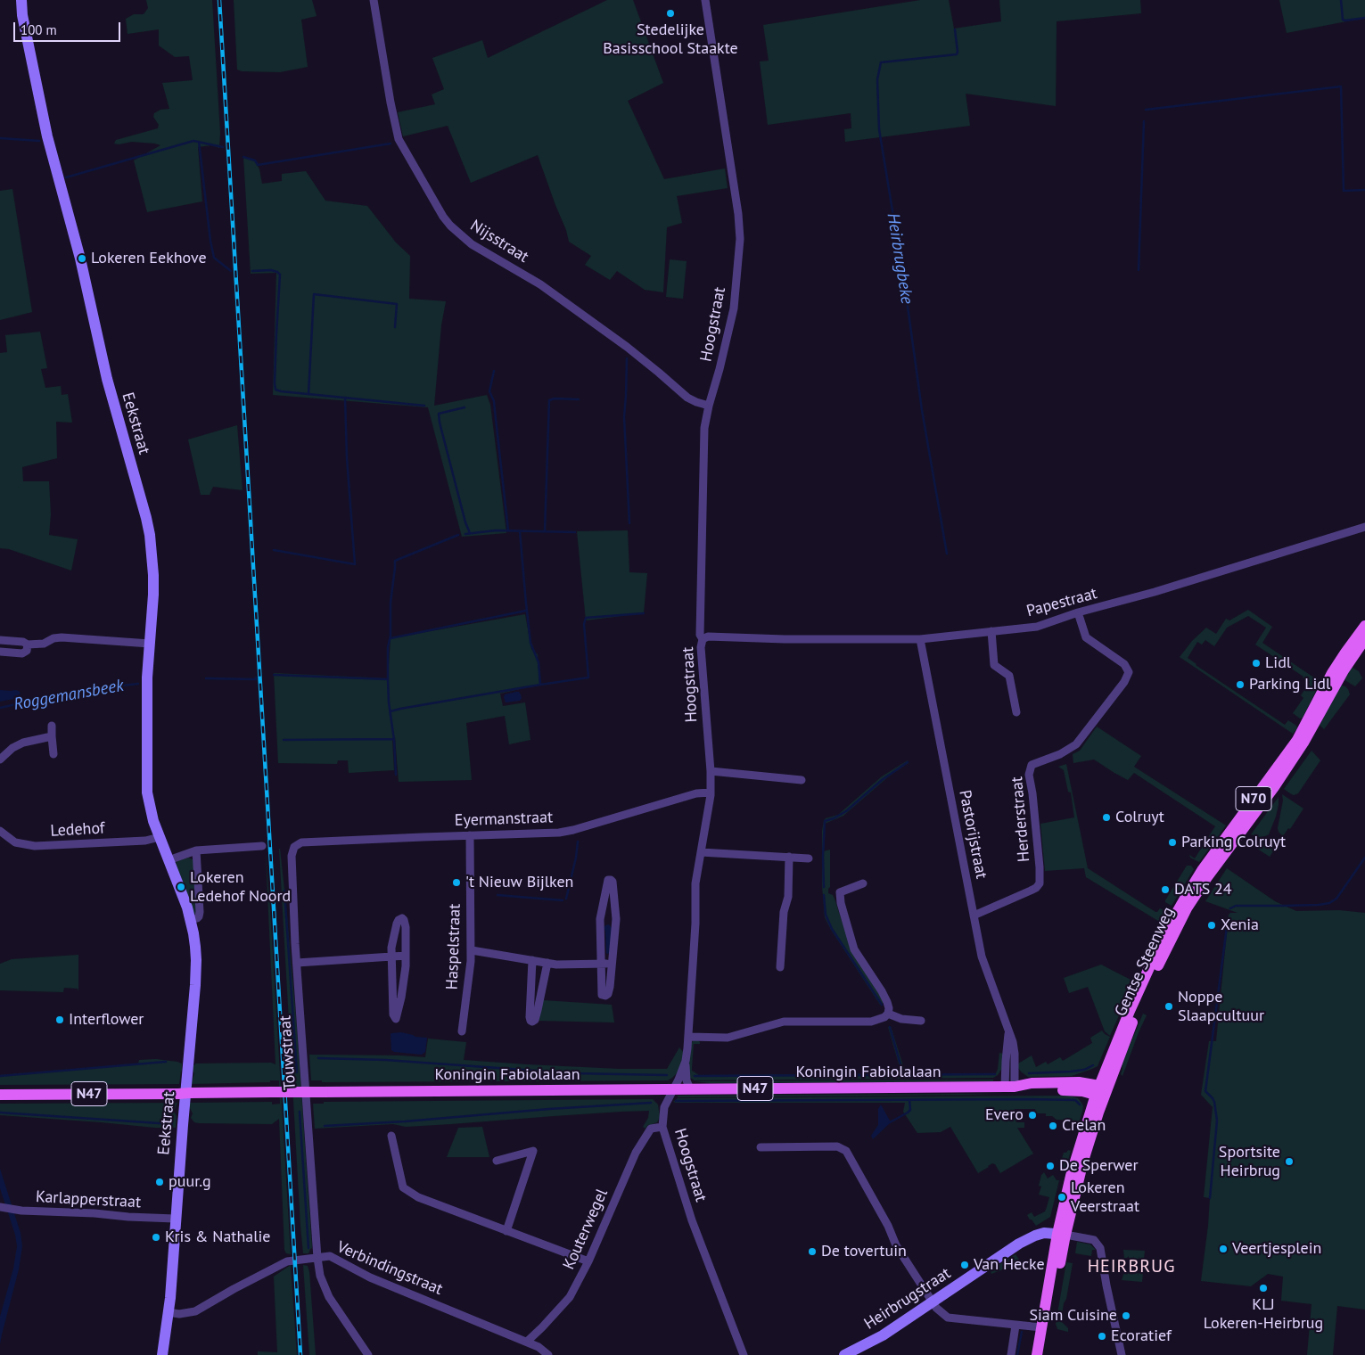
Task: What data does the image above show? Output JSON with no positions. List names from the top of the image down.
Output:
{
  "streets": {
    "main road": [
      "N70",
      "Gentse Steenweg",
      "Koningin Fabiolalaan",
      "N47"
    ],
    "street": [
      "Nijsstraat",
      "Hoogstraat",
      "Eekstraat",
      "Papestraat",
      "Eyermanstraat",
      "Herderstraat",
      "Ledehof",
      "Pastorijstraat",
      "Haspelstraat",
      "Touwstraat",
      "Karlapperstraat",
      "Kouterwegel",
      "Verbindingstraat",
      "Heirbrugstraat"
    ]
  },
  "crossings": [
    ["Nijsstraat", "Hoogstraat"],
    ["Hoogstraat", "Papestraat"],
    ["Hoogstraat", "Eyermanstraat"],
    ["Hoogstraat", "Koningin Fabiolalaan"],
    ["Hoogstraat", "Kouterwegel"],
    ["Eekstraat", "Ledehof"],
    ["Eekstraat", "Karlapperstraat"],
    ["Eekstraat", "Verbindingstraat"],
    ["Papestraat", "Herderstraat"],
    ["Papestraat", "Pastorijstraat"],
    ["N70", "Gentse Steenweg"],
    ["Eyermanstraat", "Haspelstraat"],
    ["Eyermanstraat", "Touwstraat"],
    ["Herderstraat", "Pastorijstraat"],
    ["Pastorijstraat", "Koningin Fabiolalaan"],
    ["Gentse Steenweg", "Koningin Fabiolalaan"],
    ["Gentse Steenweg", "Heirbrugstraat"],
    ["Touwstraat", "Verbindingstraat"],
    ["Kouterwegel", "Verbindingstraat"]
  ],
  "districts": ["HEIRBRUG"],
  "water": ["Heirbrugbeke", "Roggemansbeek"],
  "places": [
    "Stedelijke Basisschool Staakte",
    "Lokeren Eekhove",
    "Lidl",
    "Parking Lidl",
    "Colruyt",
    "Parking Colruyt",
    "'t Nieuw Bijlken",
    "Lokeren Ledehof Noord",
    "DATS 24",
    "Xenia",
    "Noppe Slaapcultuur",
    "Interflower",
    "Evero",
    "Crelan",
    "Sportsite Heirbrug",
    "De Sperwer",
    "puur.g",
    "Lokeren Veerstraat",
    "Kris & Nathalie",
    "Veertjesplein",
    "De tovertuin",
    "Van Hecke",
    "KLJ Lokeren-Heirbrug",
    "Siam Cuisine",
    "Ecoratief"
  ],
  "scale_bar": "100 m"
}
